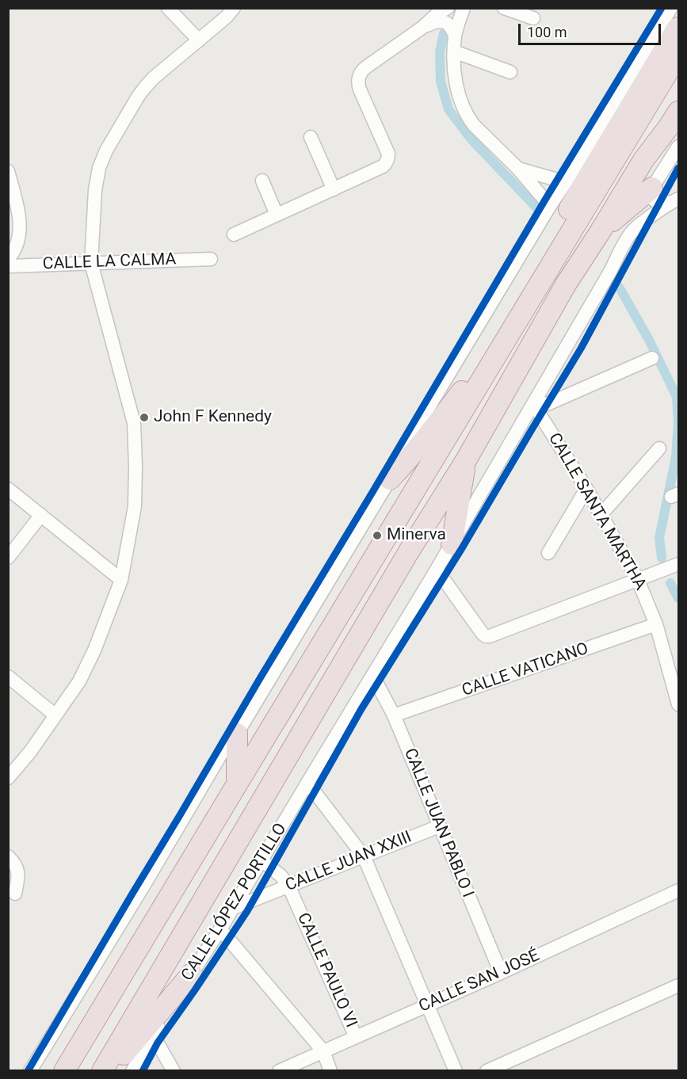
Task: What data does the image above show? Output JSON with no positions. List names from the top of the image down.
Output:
{
  "streets": {
    "street": [
      "CALLE LA CALMA",
      "CALLE SANTA MARTHA",
      "CALLE VATICANO",
      "CALLE JUAN PABLO I",
      "CALLE JUAN XXIII",
      "CALLE LÓPEZ PORTILLO",
      "CALLE PAULO VI",
      "CALLE SAN JOSÉ"
    ]
  },
  "crossings": [
    ["CALLE SANTA MARTHA", "CALLE VATICANO"],
    ["CALLE SANTA MARTHA", "CALLE LÓPEZ PORTILLO"],
    ["CALLE VATICANO", "CALLE JUAN PABLO I"],
    ["CALLE JUAN PABLO I", "CALLE JUAN XXIII"],
    ["CALLE JUAN PABLO I", "CALLE LÓPEZ PORTILLO"],
    ["CALLE JUAN PABLO I", "CALLE SAN JOSÉ"],
    ["CALLE JUAN XXIII", "CALLE LÓPEZ PORTILLO"],
    ["CALLE JUAN XXIII", "CALLE PAULO VI"],
    ["CALLE LÓPEZ PORTILLO", "CALLE PAULO VI"],
    ["CALLE PAULO VI", "CALLE SAN JOSÉ"]
  ],
  "places": ["John F Kennedy", "Minerva"],
  "scale_bar": "100 m"
}
